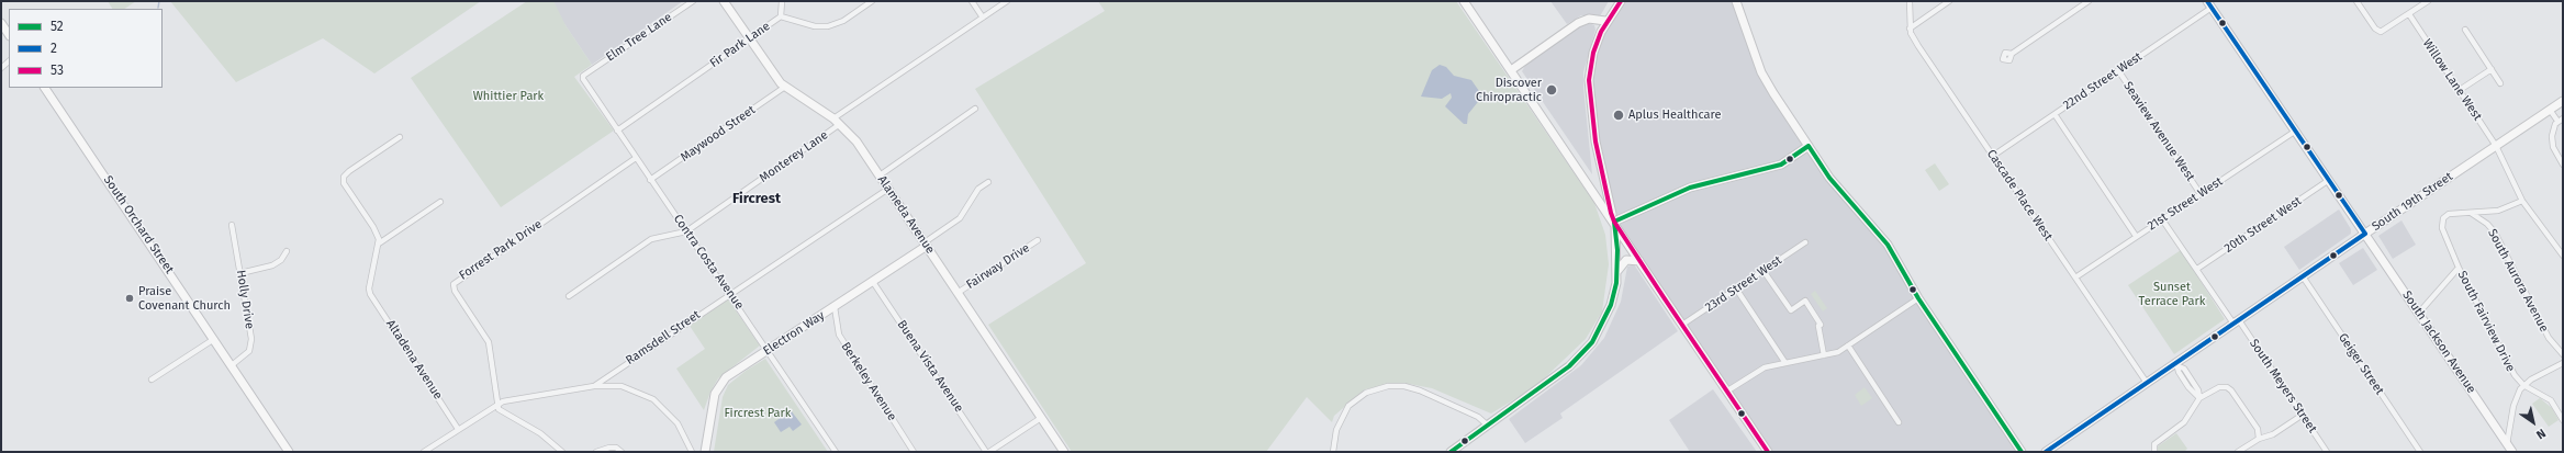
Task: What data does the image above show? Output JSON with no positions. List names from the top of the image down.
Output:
{
  "streets": {
    "street": [
      "Elm Tree Lane",
      "Fir Park Lane",
      "Willow Lane West",
      "22nd Street West",
      "Seaview Avenue West",
      "Maywood Street",
      "Monterey Lane",
      "Cascade Place West",
      "South 19th Street",
      "21st Street West",
      "Alameda Avenue",
      "South Orchard Street",
      "20th Street West",
      "Forrest Park Drive",
      "Contra Costa Avenue",
      "Fairway Drive",
      "South Aurora Avenue",
      "23rd Street West",
      "Holly Drive",
      "South Fairview Drive",
      "Electron Way",
      "Ramsdell Street",
      "South Jackson Avenue",
      "Altadena Avenue",
      "Geiger Street",
      "Buena Vista Avenue",
      "Berkeley Avenue",
      "South Meyers Street"
    ]
  },
  "crossings": [
    ["Elm Tree Lane", "Contra Costa Avenue"],
    ["Fir Park Lane", "Alameda Avenue"],
    ["Fir Park Lane", "Contra Costa Avenue"],
    ["Willow Lane West", "South 19th Street"],
    ["22nd Street West", "Seaview Avenue West"],
    ["22nd Street West", "Cascade Place West"],
    ["22nd Street West", "South Jackson Avenue"],
    ["Seaview Avenue West", "21st Street West"],
    ["Maywood Street", "Alameda Avenue"],
    ["Maywood Street", "Contra Costa Avenue"],
    ["Monterey Lane", "Alameda Avenue"],
    ["Monterey Lane", "Contra Costa Avenue"],
    ["Cascade Place West", "South 19th Street"],
    ["Cascade Place West", "21st Street West"],
    ["South 19th Street", "South Jackson Avenue"],
    ["South 19th Street", "Geiger Street"],
    ["South 19th Street", "South Meyers Street"],
    ["21st Street West", "South Jackson Avenue"],
    ["Alameda Avenue", "Fairway Drive"],
    ["Alameda Avenue", "Electron Way"],
    ["Alameda Avenue", "Ramsdell Street"],
    ["South Orchard Street", "Holly Drive"],
    ["20th Street West", "South Jackson Avenue"],
    ["Forrest Park Drive", "Contra Costa Avenue"],
    ["Forrest Park Drive", "Ramsdell Street"],
    ["Contra Costa Avenue", "Electron Way"],
    ["Contra Costa Avenue", "Ramsdell Street"],
    ["South Aurora Avenue", "South Fairview Drive"],
    ["Electron Way", "Buena Vista Avenue"],
    ["Electron Way", "Berkeley Avenue"],
    ["Ramsdell Street", "Altadena Avenue"]
  ],
  "districts": ["Fircrest"],
  "parks": ["Whittier Park", "Sunset Terrace Park", "Fircrest Park"],
  "places": ["Discover Chiropractic", "Aplus Healthcare", "Praise Covenant Church"],
  "lines": ["transit line 2", "transit line 53", "transit line 52"],
  "legend": ["52", "2", "53"],
  "north": "bottom right"
}
